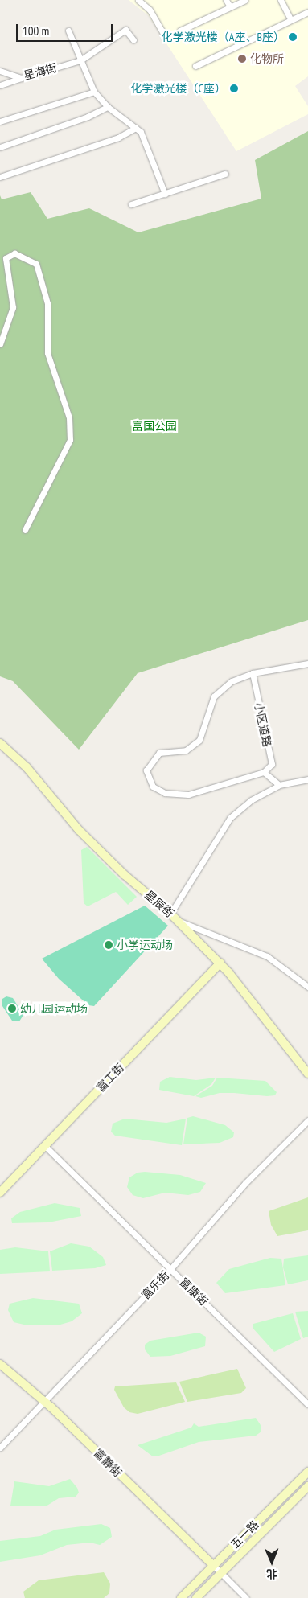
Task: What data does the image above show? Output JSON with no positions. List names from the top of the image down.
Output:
{
  "streets": {
    "street": [
      "星海街",
      "小区道路",
      "星辰街",
      "富工街",
      "富乐街",
      "富康街",
      "富静街",
      "五一路"
    ]
  },
  "crossings": [
    ["星辰街", "富工街"],
    ["富工街", "富康街"],
    ["富乐街", "富康街"],
    ["富乐街", "富静街"],
    ["富静街", "五一路"]
  ],
  "parks": ["富国公园"],
  "places": [
    "化学激光楼（A座、B座）",
    "化物所",
    "化学激光楼（C座）",
    "小学运动场",
    "幼儿园运动场"
  ],
  "scale_bar": "100 m",
  "north": "bottom"
}
